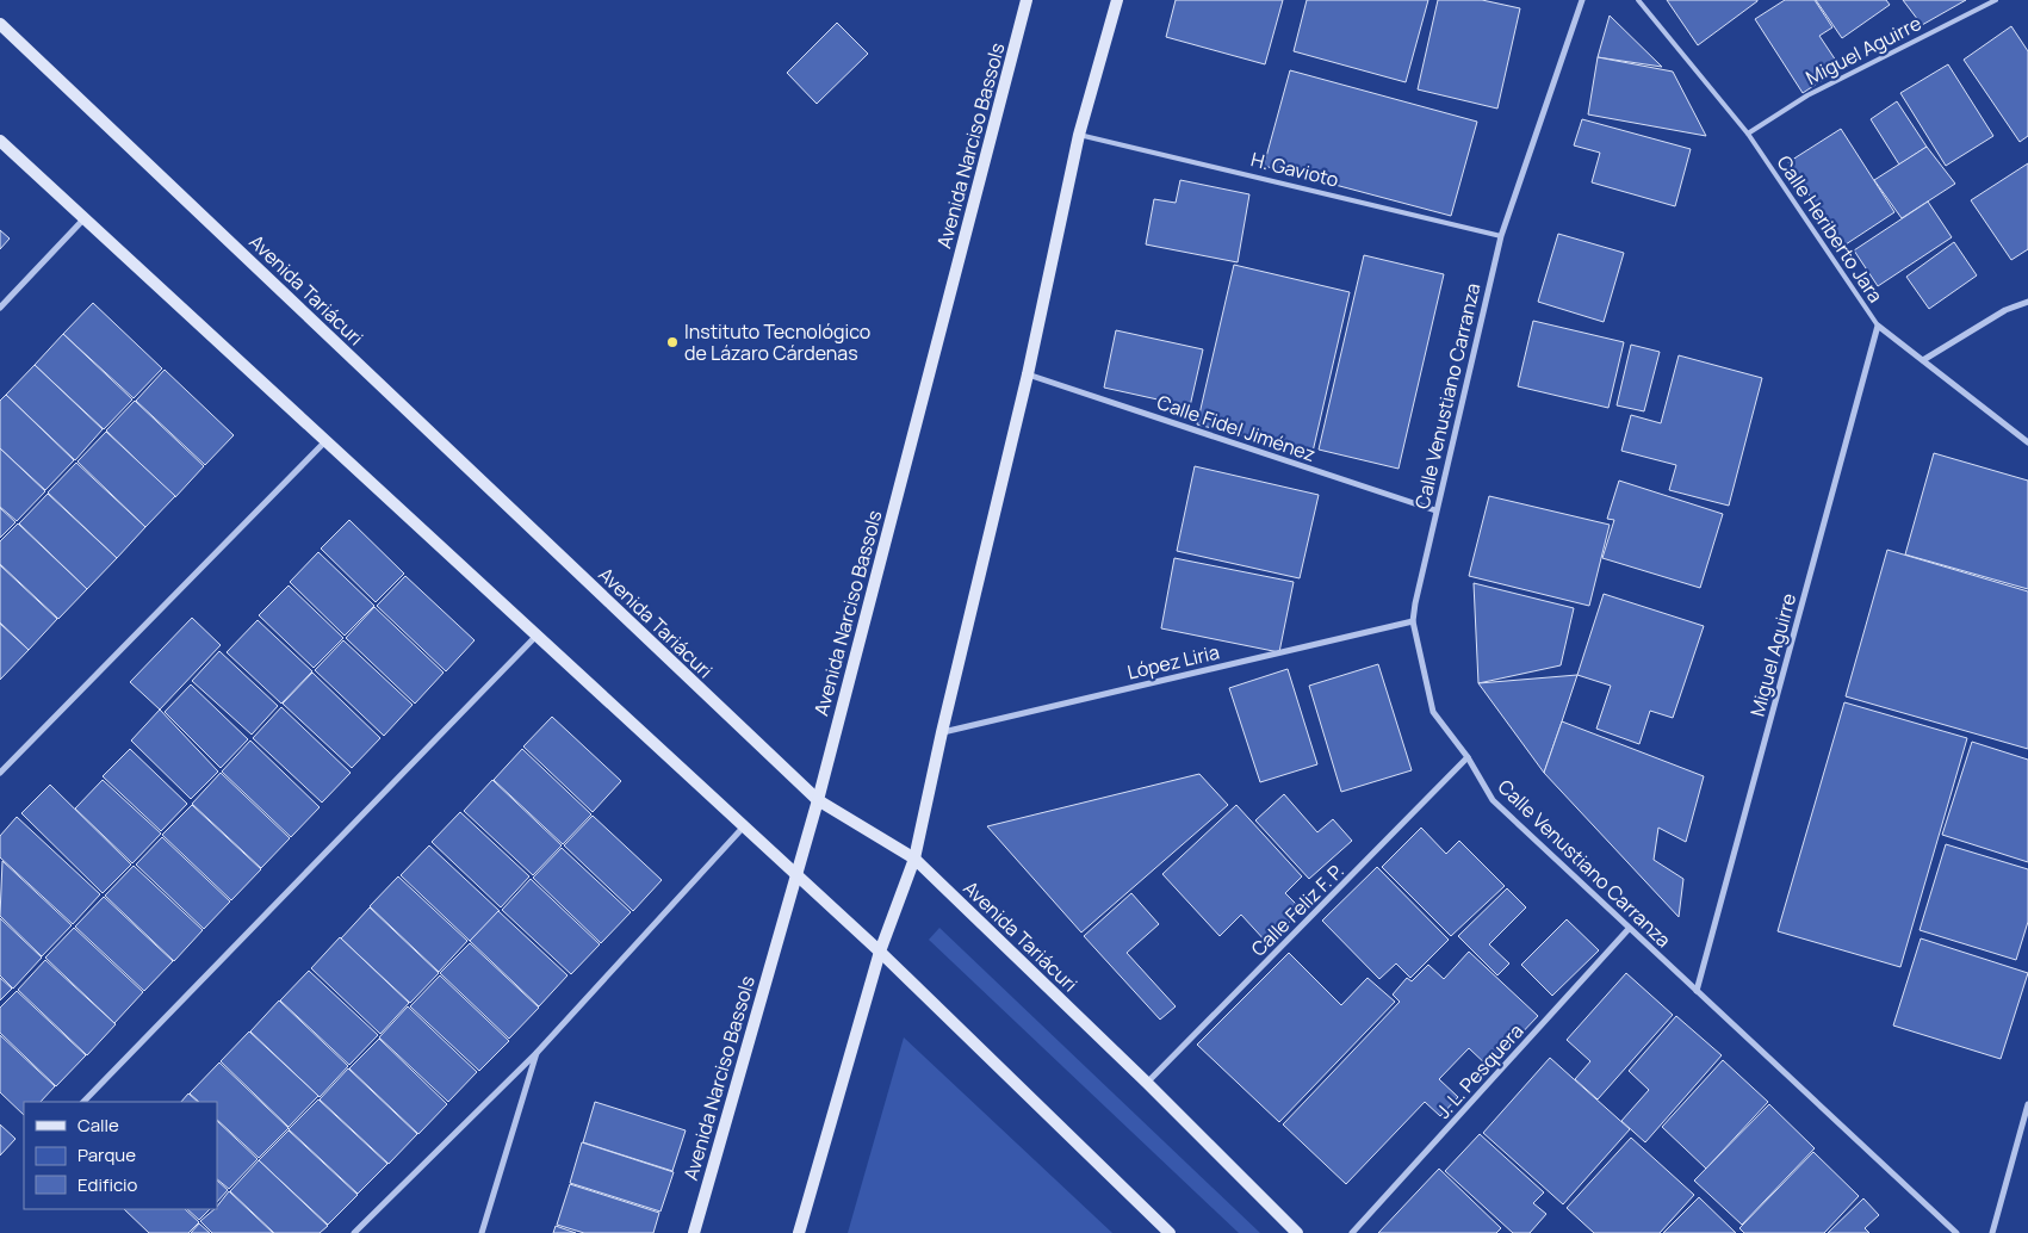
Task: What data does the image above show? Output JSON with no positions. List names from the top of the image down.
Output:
{
  "streets": {
    "street": [
      "Miguel Aguirre",
      "Avenida Narciso Bassols",
      "Calle Heriberto Jara",
      "Avenida Tariácuri",
      "Calle Venustiano Carranza",
      "Calle Fidel Jiménez",
      "López Liria",
      "Calle Feliz F. P.",
      "J. L. Pesquera"
    ],
    "lane": ["H. Gavioto"]
  },
  "crossings": [
    ["Miguel Aguirre", "Calle Heriberto Jara"],
    ["Miguel Aguirre", "Calle Venustiano Carranza"],
    ["Avenida Narciso Bassols", "Avenida Tariácuri"],
    ["H. Gavioto", "Calle Venustiano Carranza"],
    ["Avenida Tariácuri", "Calle Feliz F. P."],
    ["Calle Venustiano Carranza", "Calle Fidel Jiménez"],
    ["Calle Venustiano Carranza", "López Liria"],
    ["Calle Venustiano Carranza", "Calle Feliz F. P."],
    ["Calle Venustiano Carranza", "J. L. Pesquera"]
  ],
  "places": ["Instituto Tecnológico de Lázaro Cárdenas"],
  "legend": ["Calle", "Parque", "Edificio"]
}
